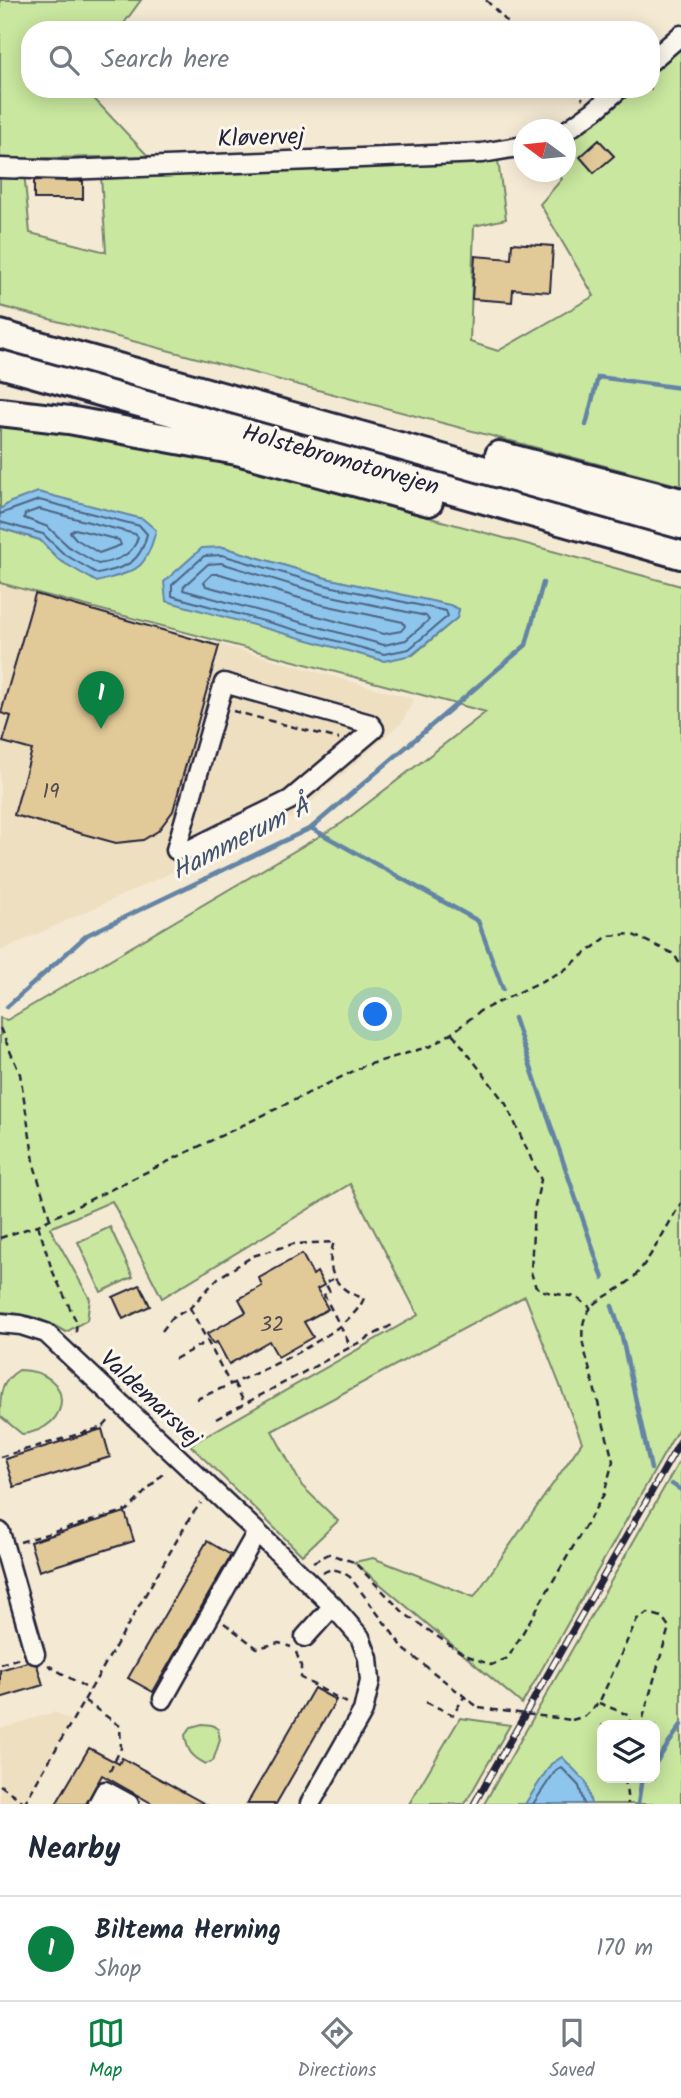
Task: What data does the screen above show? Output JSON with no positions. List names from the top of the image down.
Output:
{
  "streets": {
    "highway": ["Holstebromotorvejen"],
    "street": ["Kløvervej", "Valdemarsvej"]
  },
  "water": ["Hammerum Å"],
  "house_numbers": ["19", "32"],
  "north": "left",
  "page": {
    "search": "Search here",
    "pins": "1",
    "heading": "Nearby",
    "list": [
      {
        "mark": "1",
        "name": "Biltema Herning",
        "note": "Shop",
        "value": "170 m"
      }
    ],
    "nav": ["Map", "Directions", "Saved"]
  }
}
